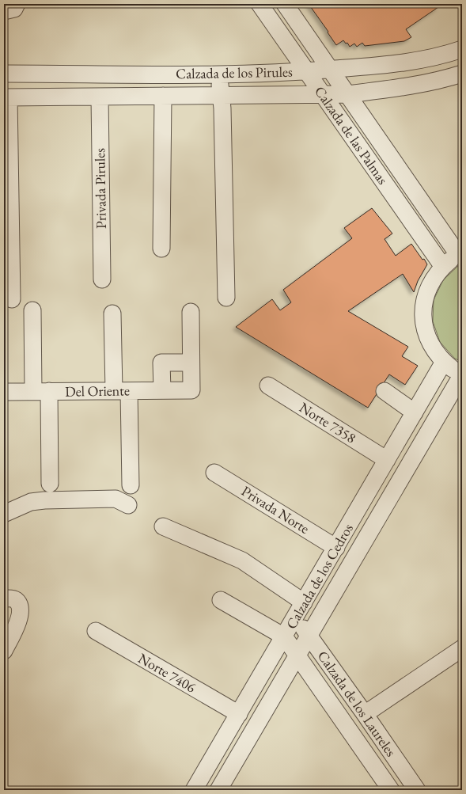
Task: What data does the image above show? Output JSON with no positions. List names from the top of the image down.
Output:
{
  "streets": {
    "street": [
      "Calzada de los Pirules",
      "Calzada de las Palmas",
      "Privada Pirules",
      "Del Oriente",
      "Norte 7358",
      "Privada Norte",
      "Calzada de los Cedros",
      "Norte 7406",
      "Calzada de los Laureles"
    ]
  },
  "crossings": [
    ["Calzada de los Pirules", "Calzada de las Palmas"],
    ["Calzada de los Pirules", "Privada Pirules"],
    ["Norte 7358", "Calzada de los Cedros"],
    ["Privada Norte", "Calzada de los Cedros"],
    ["Calzada de los Cedros", "Norte 7406"],
    ["Calzada de los Cedros", "Calzada de los Laureles"]
  ]
}
